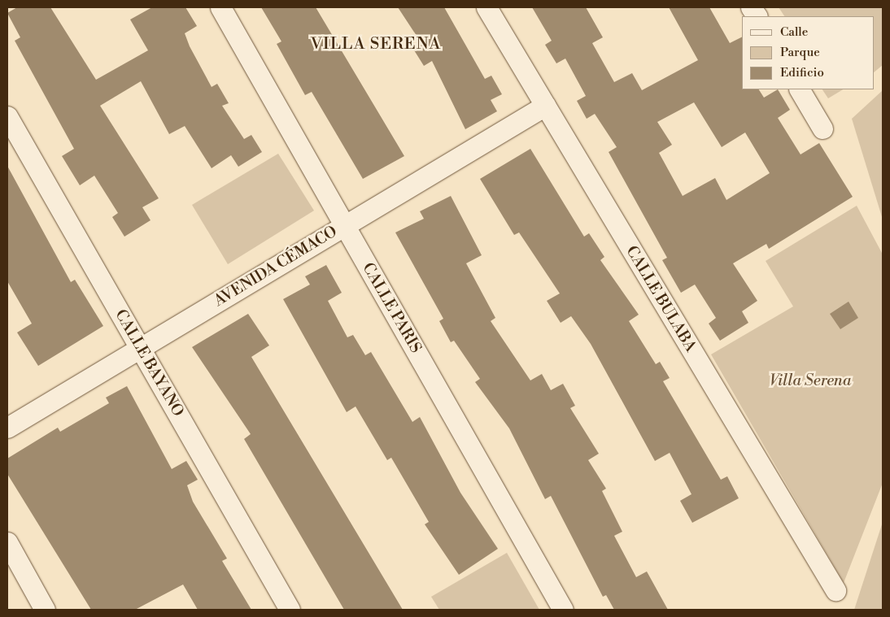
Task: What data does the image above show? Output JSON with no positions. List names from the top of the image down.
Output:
{
  "streets": {
    "street": [
      "AVENIDA CÉMACO",
      "CALLE BULABA",
      "CALLE PARIS",
      "CALLE BAYANO"
    ]
  },
  "crossings": [
    ["AVENIDA CÉMACO", "CALLE BULABA"],
    ["AVENIDA CÉMACO", "CALLE PARIS"],
    ["AVENIDA CÉMACO", "CALLE BAYANO"]
  ],
  "districts": ["VILLA SERENA"],
  "parks": ["Villa Serena"],
  "legend": ["Calle", "Parque", "Edificio"]
}
